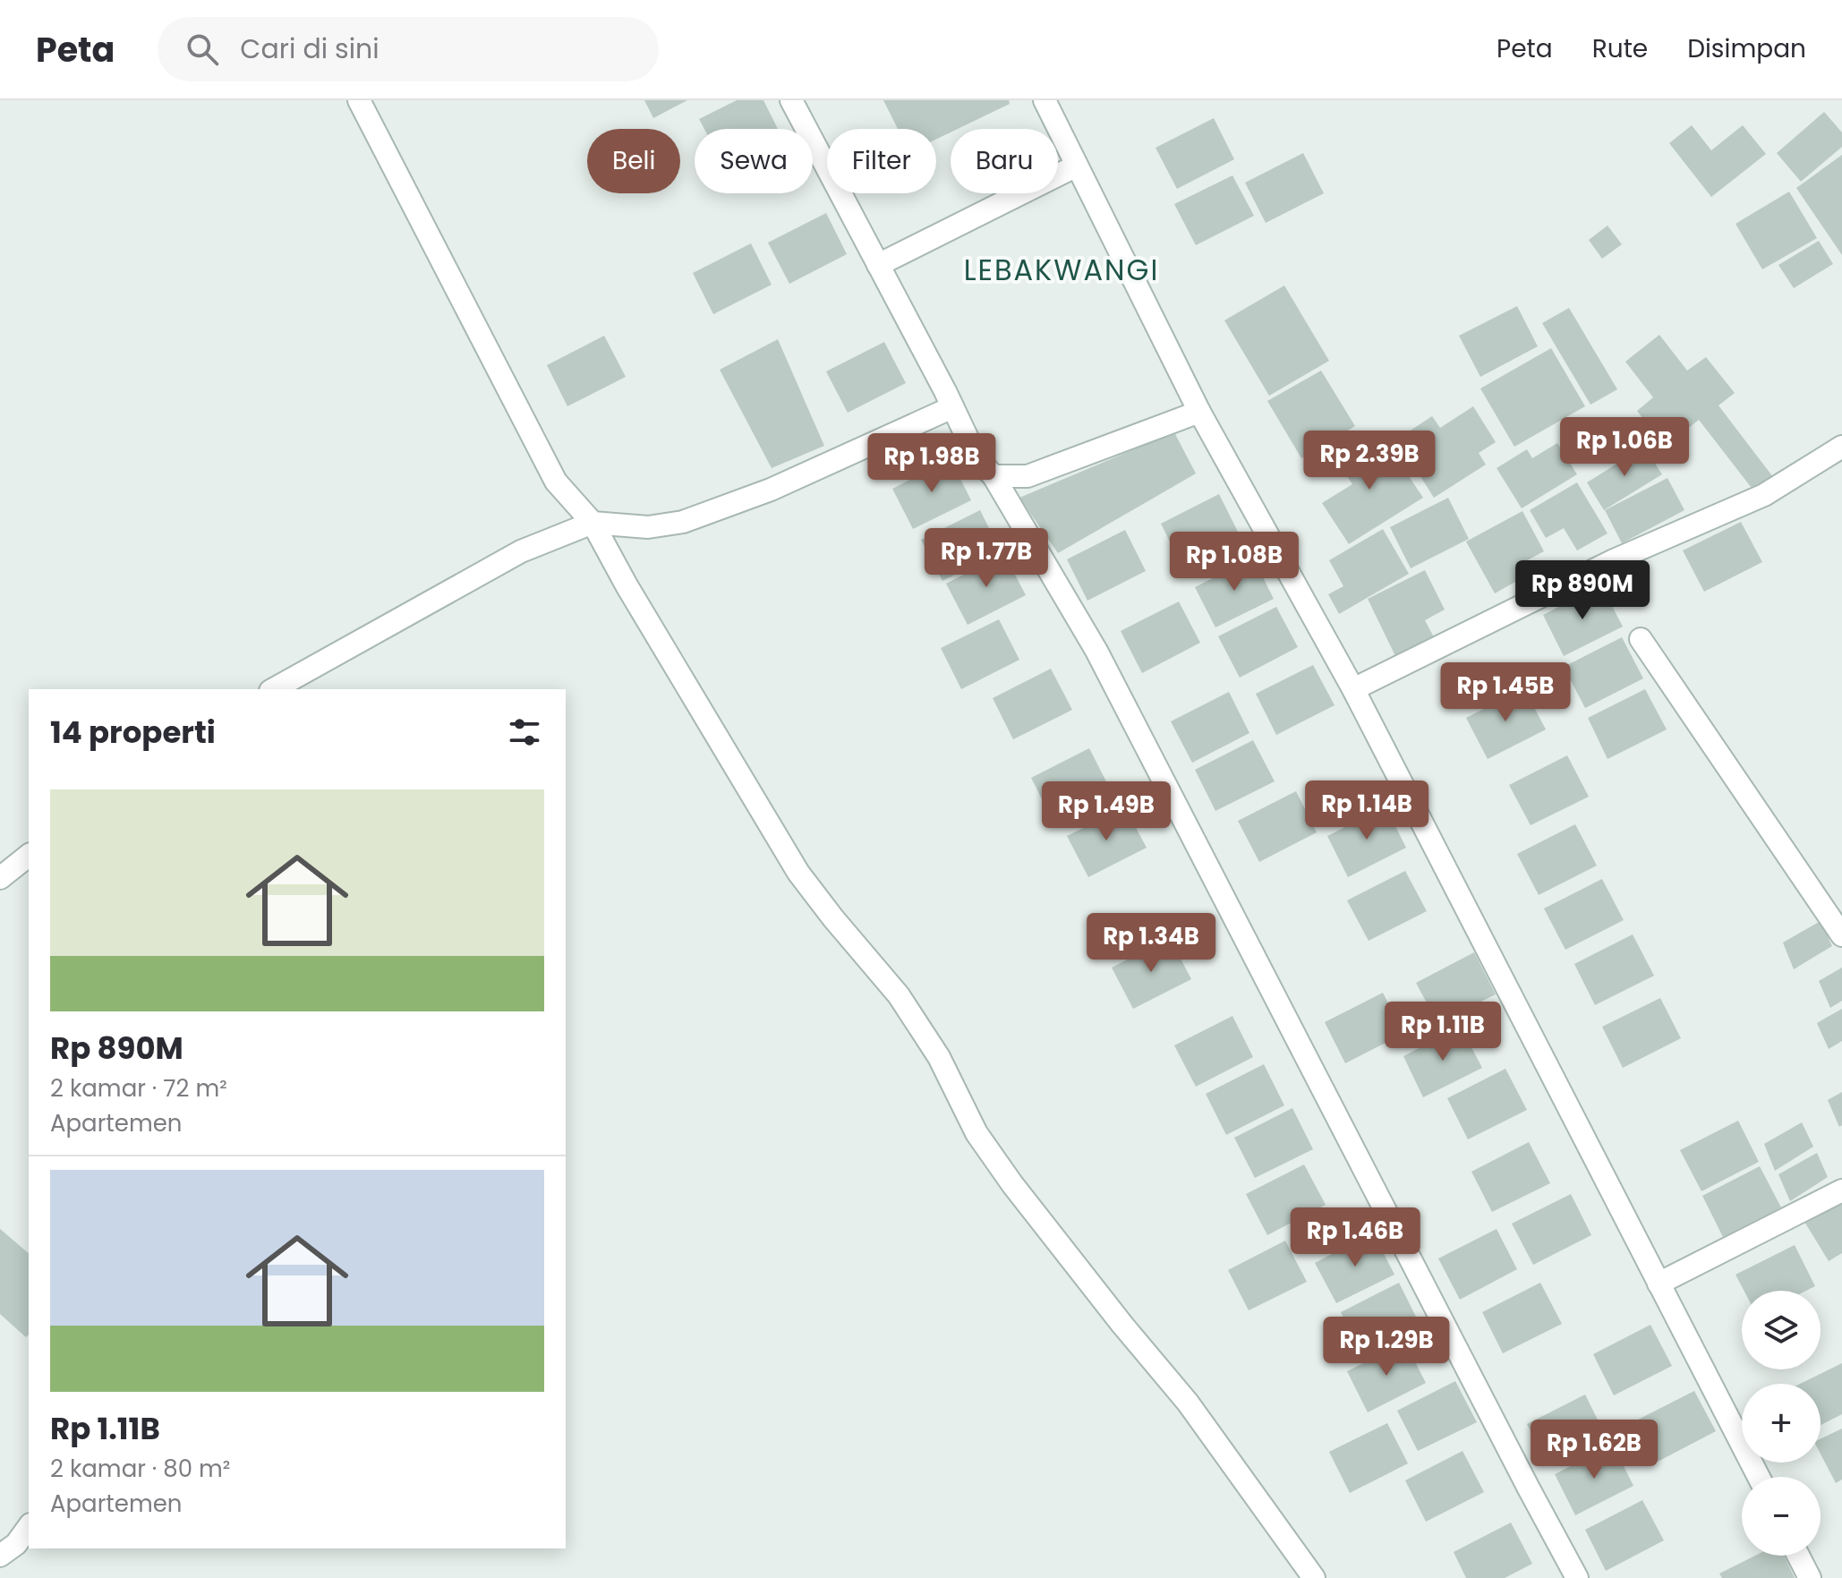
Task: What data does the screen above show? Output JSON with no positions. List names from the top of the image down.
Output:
{
  "districts": ["LEBAKWANGI"],
  "page": {
    "header": "Peta",
    "search": "Cari di sini",
    "nav": ["Peta", "Rute", "Disimpan"],
    "chip": [
      "Beli",
      "Sewa",
      "Filter",
      "Baru"
    ],
    "price": [
      "Rp 1.06B",
      "Rp 2.39B",
      "Rp 1.98B",
      "Rp 1.77B",
      "Rp 1.08B",
      "Rp 890M",
      "Rp 1.45B",
      "Rp 1.14B",
      "Rp 1.49B",
      "Rp 1.34B",
      "Rp 1.11B",
      "Rp 1.46B",
      "Rp 1.29B",
      "Rp 1.62B"
    ],
    "heading": "14 properti",
    "list": [
      {
        "name": "Rp 890M",
        "note": "2 kamar · 72 m² · Apartemen"
      },
      {
        "name": "Rp 1.11B",
        "note": "2 kamar · 80 m² · Apartemen"
      }
    ],
    "map_buttons": ["+", "−"]
  }
}
